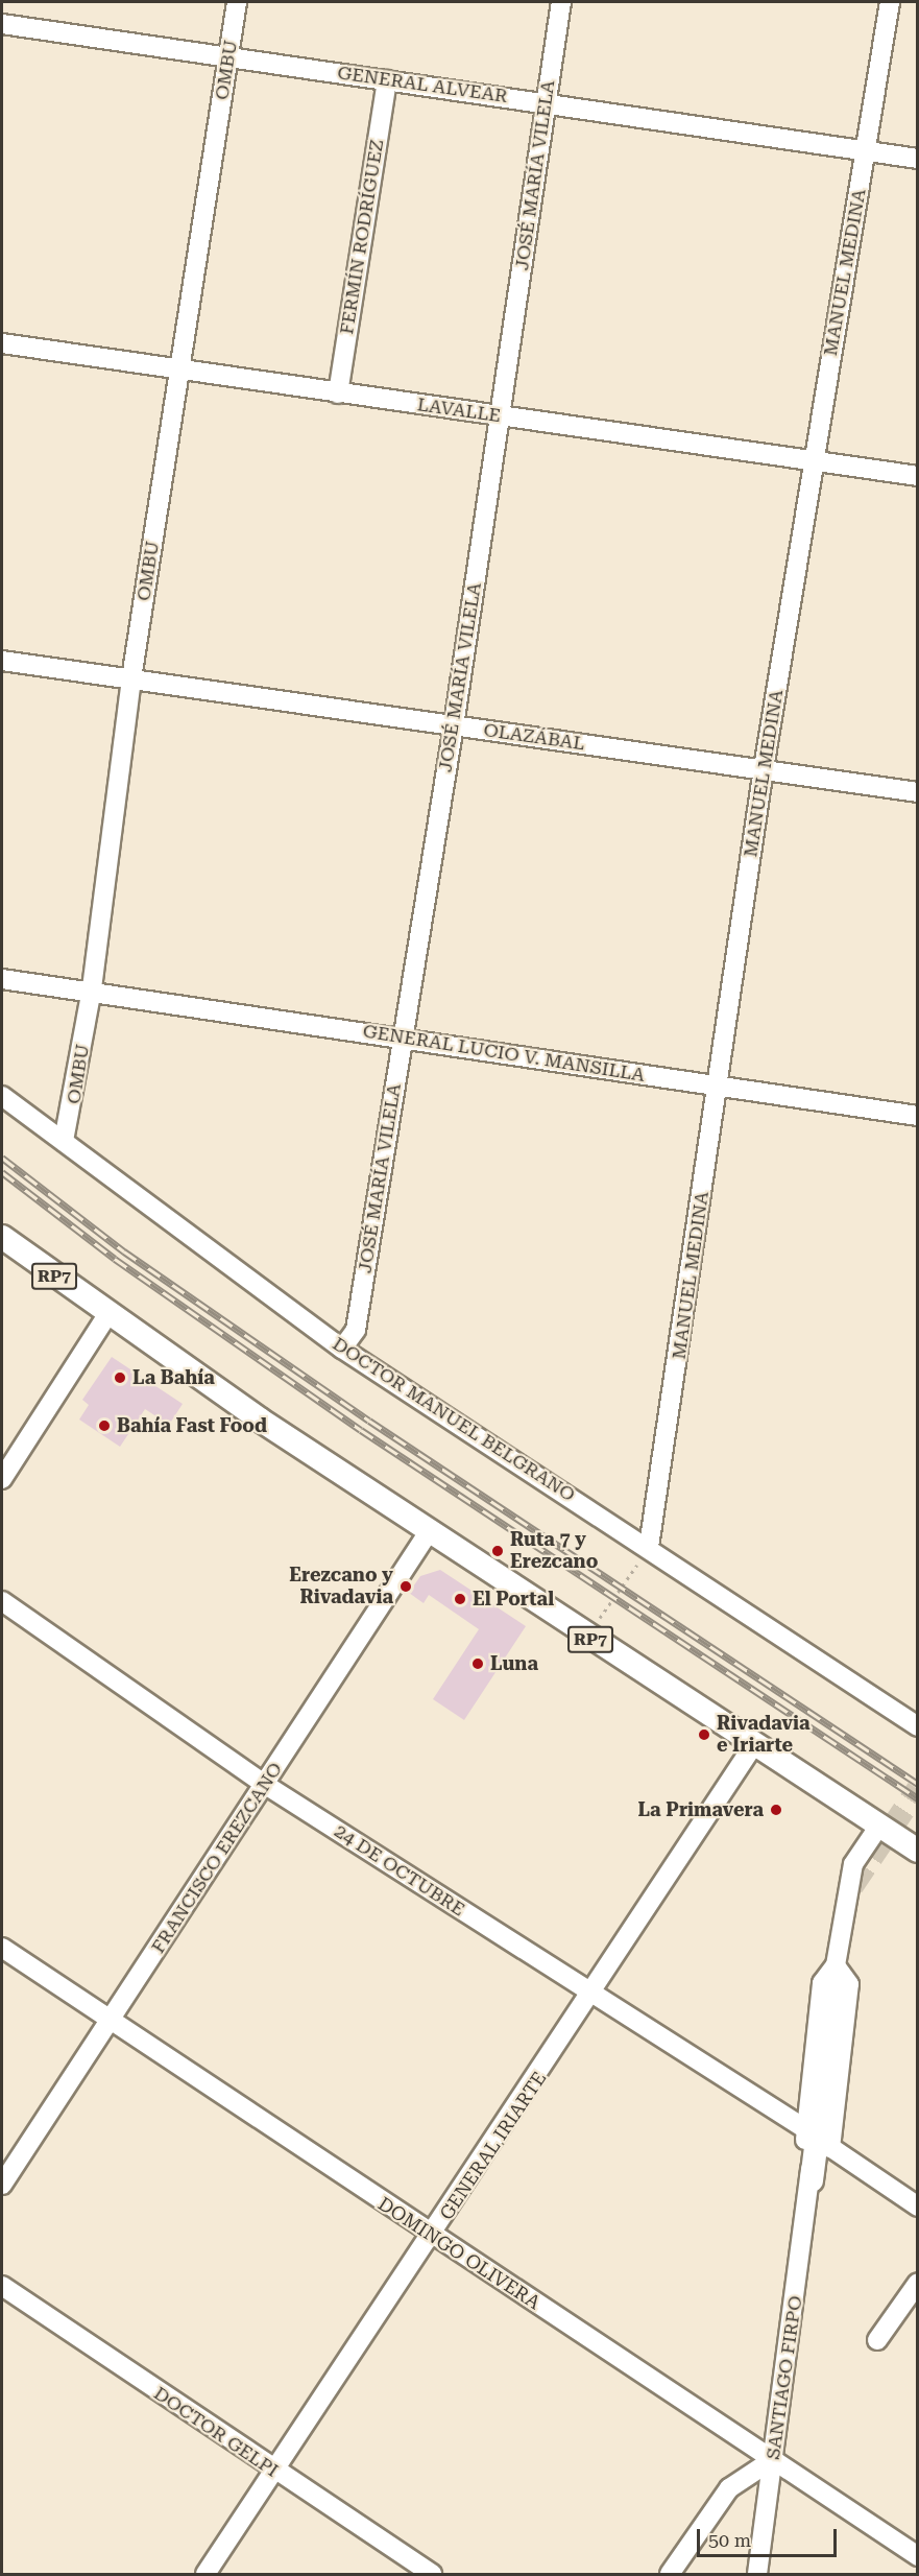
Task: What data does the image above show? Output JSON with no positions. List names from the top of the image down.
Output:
{
  "streets": {
    "main road": ["RP7", "SANTIAGO FIRPO"],
    "street": [
      "OMBU",
      "GENERAL ALVEAR",
      "JOSÉ MARÍA VILELA",
      "FERMÍN RODRÍGUEZ",
      "MANUEL MEDINA",
      "LAVALLE",
      "OLAZÁBAL",
      "GENERAL LUCIO V. MANSILLA",
      "DOCTOR MANUEL BELGRANO",
      "FRANCISCO EREZCANO",
      "24 DE OCTUBRE",
      "GENERAL IRIARTE",
      "DOMINGO OLIVERA",
      "DOCTOR GELPI"
    ]
  },
  "crossings": [
    ["OMBU", "GENERAL ALVEAR"],
    ["OMBU", "LAVALLE"],
    ["OMBU", "OLAZÁBAL"],
    ["OMBU", "GENERAL LUCIO V. MANSILLA"],
    ["OMBU", "DOCTOR MANUEL BELGRANO"],
    ["GENERAL ALVEAR", "JOSÉ MARÍA VILELA"],
    ["GENERAL ALVEAR", "FERMÍN RODRÍGUEZ"],
    ["GENERAL ALVEAR", "MANUEL MEDINA"],
    ["JOSÉ MARÍA VILELA", "LAVALLE"],
    ["JOSÉ MARÍA VILELA", "OLAZÁBAL"],
    ["JOSÉ MARÍA VILELA", "GENERAL LUCIO V. MANSILLA"],
    ["JOSÉ MARÍA VILELA", "DOCTOR MANUEL BELGRANO"],
    ["FERMÍN RODRÍGUEZ", "LAVALLE"],
    ["MANUEL MEDINA", "LAVALLE"],
    ["MANUEL MEDINA", "OLAZÁBAL"],
    ["MANUEL MEDINA", "GENERAL LUCIO V. MANSILLA"],
    ["MANUEL MEDINA", "DOCTOR MANUEL BELGRANO"],
    ["RP7", "FRANCISCO EREZCANO"],
    ["RP7", "GENERAL IRIARTE"],
    ["RP7", "SANTIAGO FIRPO"],
    ["FRANCISCO EREZCANO", "24 DE OCTUBRE"],
    ["FRANCISCO EREZCANO", "DOMINGO OLIVERA"],
    ["24 DE OCTUBRE", "GENERAL IRIARTE"],
    ["24 DE OCTUBRE", "SANTIAGO FIRPO"],
    ["GENERAL IRIARTE", "DOMINGO OLIVERA"],
    ["GENERAL IRIARTE", "DOCTOR GELPI"],
    ["DOMINGO OLIVERA", "SANTIAGO FIRPO"]
  ],
  "places": [
    "La Bahía",
    "Bahía Fast Food",
    "Ruta 7 y Erezcano",
    "Erezcano y Rivadavia",
    "El Portal",
    "Luna",
    "Rivadavia e Iriarte",
    "La Primavera"
  ],
  "scale_bar": "50 m"
}
